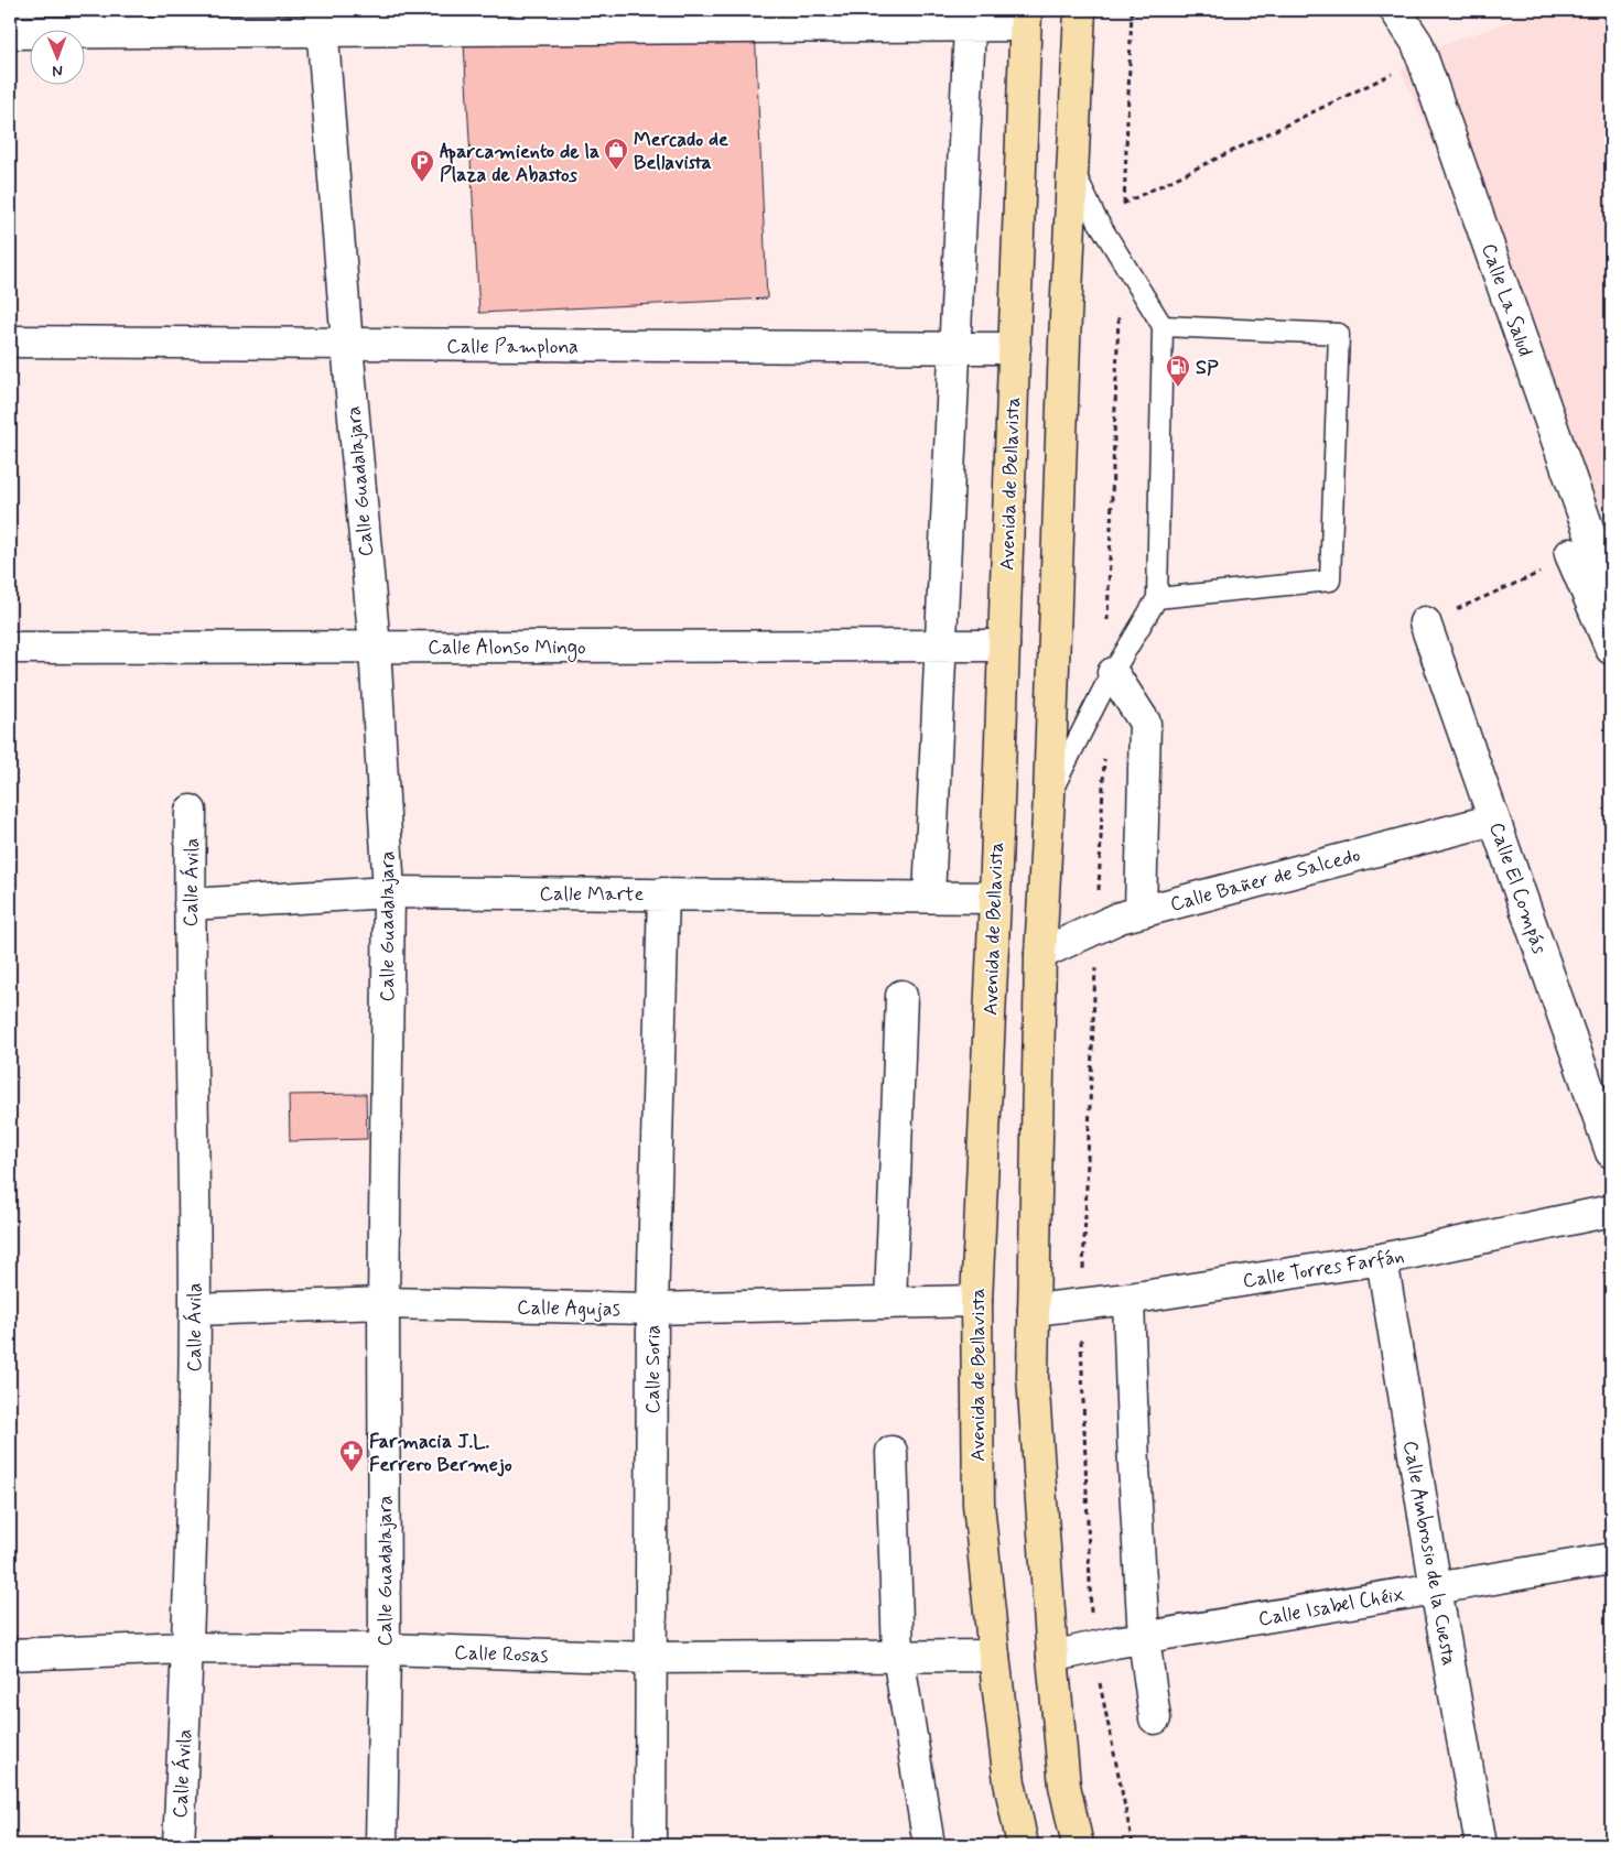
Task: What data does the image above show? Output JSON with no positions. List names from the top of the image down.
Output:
{
  "streets": {
    "main road": ["Avenida de Bellavista"],
    "street": [
      "Calle La Salud",
      "Calle Pamplona",
      "Calle Guadalajara",
      "Calle Alonso Mingo",
      "Calle Bañer de Salcedo",
      "Calle Ávila",
      "Calle El Compás",
      "Calle Marte",
      "Calle Torres Farfán",
      "Calle Agujas",
      "Calle Soria",
      "Calle Ambrosio de la Cuesta",
      "Calle Isabel Chéix",
      "Calle Rosas"
    ]
  },
  "crossings": [
    ["Calle Pamplona", "Calle Guadalajara"],
    ["Calle Pamplona", "Avenida de Bellavista"],
    ["Calle Guadalajara", "Calle Alonso Mingo"],
    ["Calle Guadalajara", "Calle Marte"],
    ["Calle Guadalajara", "Calle Agujas"],
    ["Calle Guadalajara", "Calle Rosas"],
    ["Avenida de Bellavista", "Calle Alonso Mingo"],
    ["Avenida de Bellavista", "Calle Marte"],
    ["Avenida de Bellavista", "Calle Agujas"],
    ["Avenida de Bellavista", "Calle Rosas"],
    ["Calle Bañer de Salcedo", "Calle El Compás"],
    ["Calle Ávila", "Calle Marte"],
    ["Calle Ávila", "Calle Agujas"],
    ["Calle Ávila", "Calle Rosas"],
    ["Calle Marte", "Calle Soria"],
    ["Calle Torres Farfán", "Calle Ambrosio de la Cuesta"],
    ["Calle Agujas", "Calle Soria"],
    ["Calle Soria", "Calle Rosas"],
    ["Calle Ambrosio de la Cuesta", "Calle Isabel Chéix"]
  ],
  "places": {
    "shop": ["Mercado de Bellavista"],
    "parking": ["Aparcamiento de la Plaza de Abastos"],
    "fuel station": ["SP"],
    "pharmacy": ["Farmacia J.L. Ferrero Bermejo"]
  },
  "north": "bottom"
}
